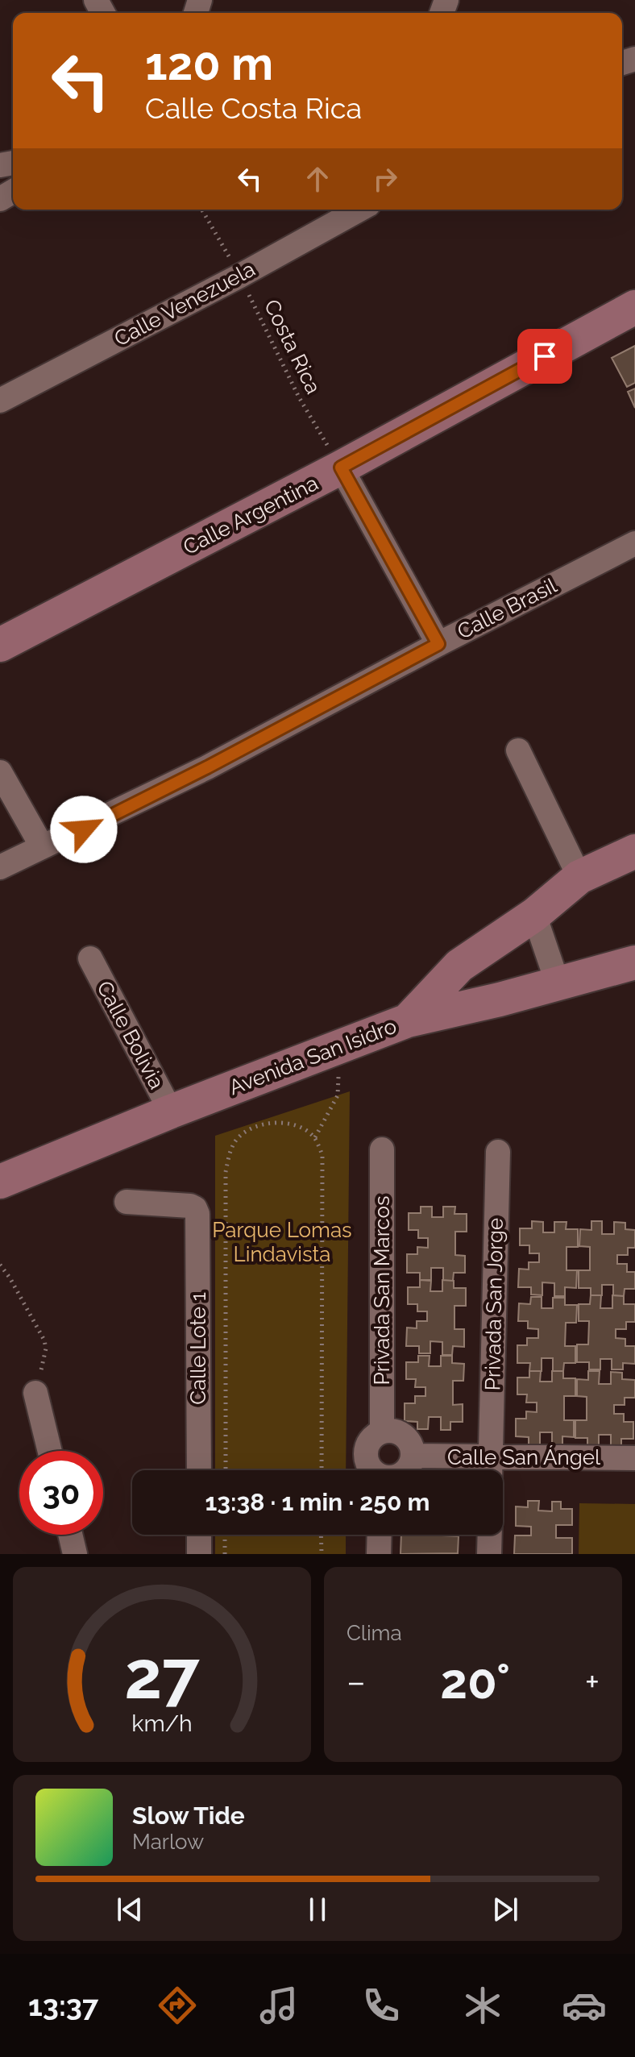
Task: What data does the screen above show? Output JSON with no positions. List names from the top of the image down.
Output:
{
  "streets": {
    "street": [
      "Calle Venezuela",
      "Calle Argentina",
      "Calle Brasil",
      "Calle Bolivia",
      "Avenida San Isidro",
      "Privada San Marcos",
      "Privada San Jorge",
      "Calle Lote 1",
      "Calle San Ángel"
    ],
    "path": ["Costa Rica"]
  },
  "crossings": [
    ["Calle Venezuela", "Costa Rica"],
    ["Costa Rica", "Calle Argentina"],
    ["Calle Bolivia", "Avenida San Isidro"],
    ["Privada San Jorge", "Calle San Ángel"]
  ],
  "parks": ["Parque Lomas Lindavista"],
  "page": {
    "turn": ["120 m", "Calle Costa Rica"],
    "limit": "30",
    "trip": "13:38 · 1 min · 250 m",
    "tile": "Clima",
    "heat": ["−", "20°", "+"],
    "song": ["Slow Tide", "Marlow"],
    "tabs": "13:37",
    "gauge": ["27", "km/h"]
  }
}
